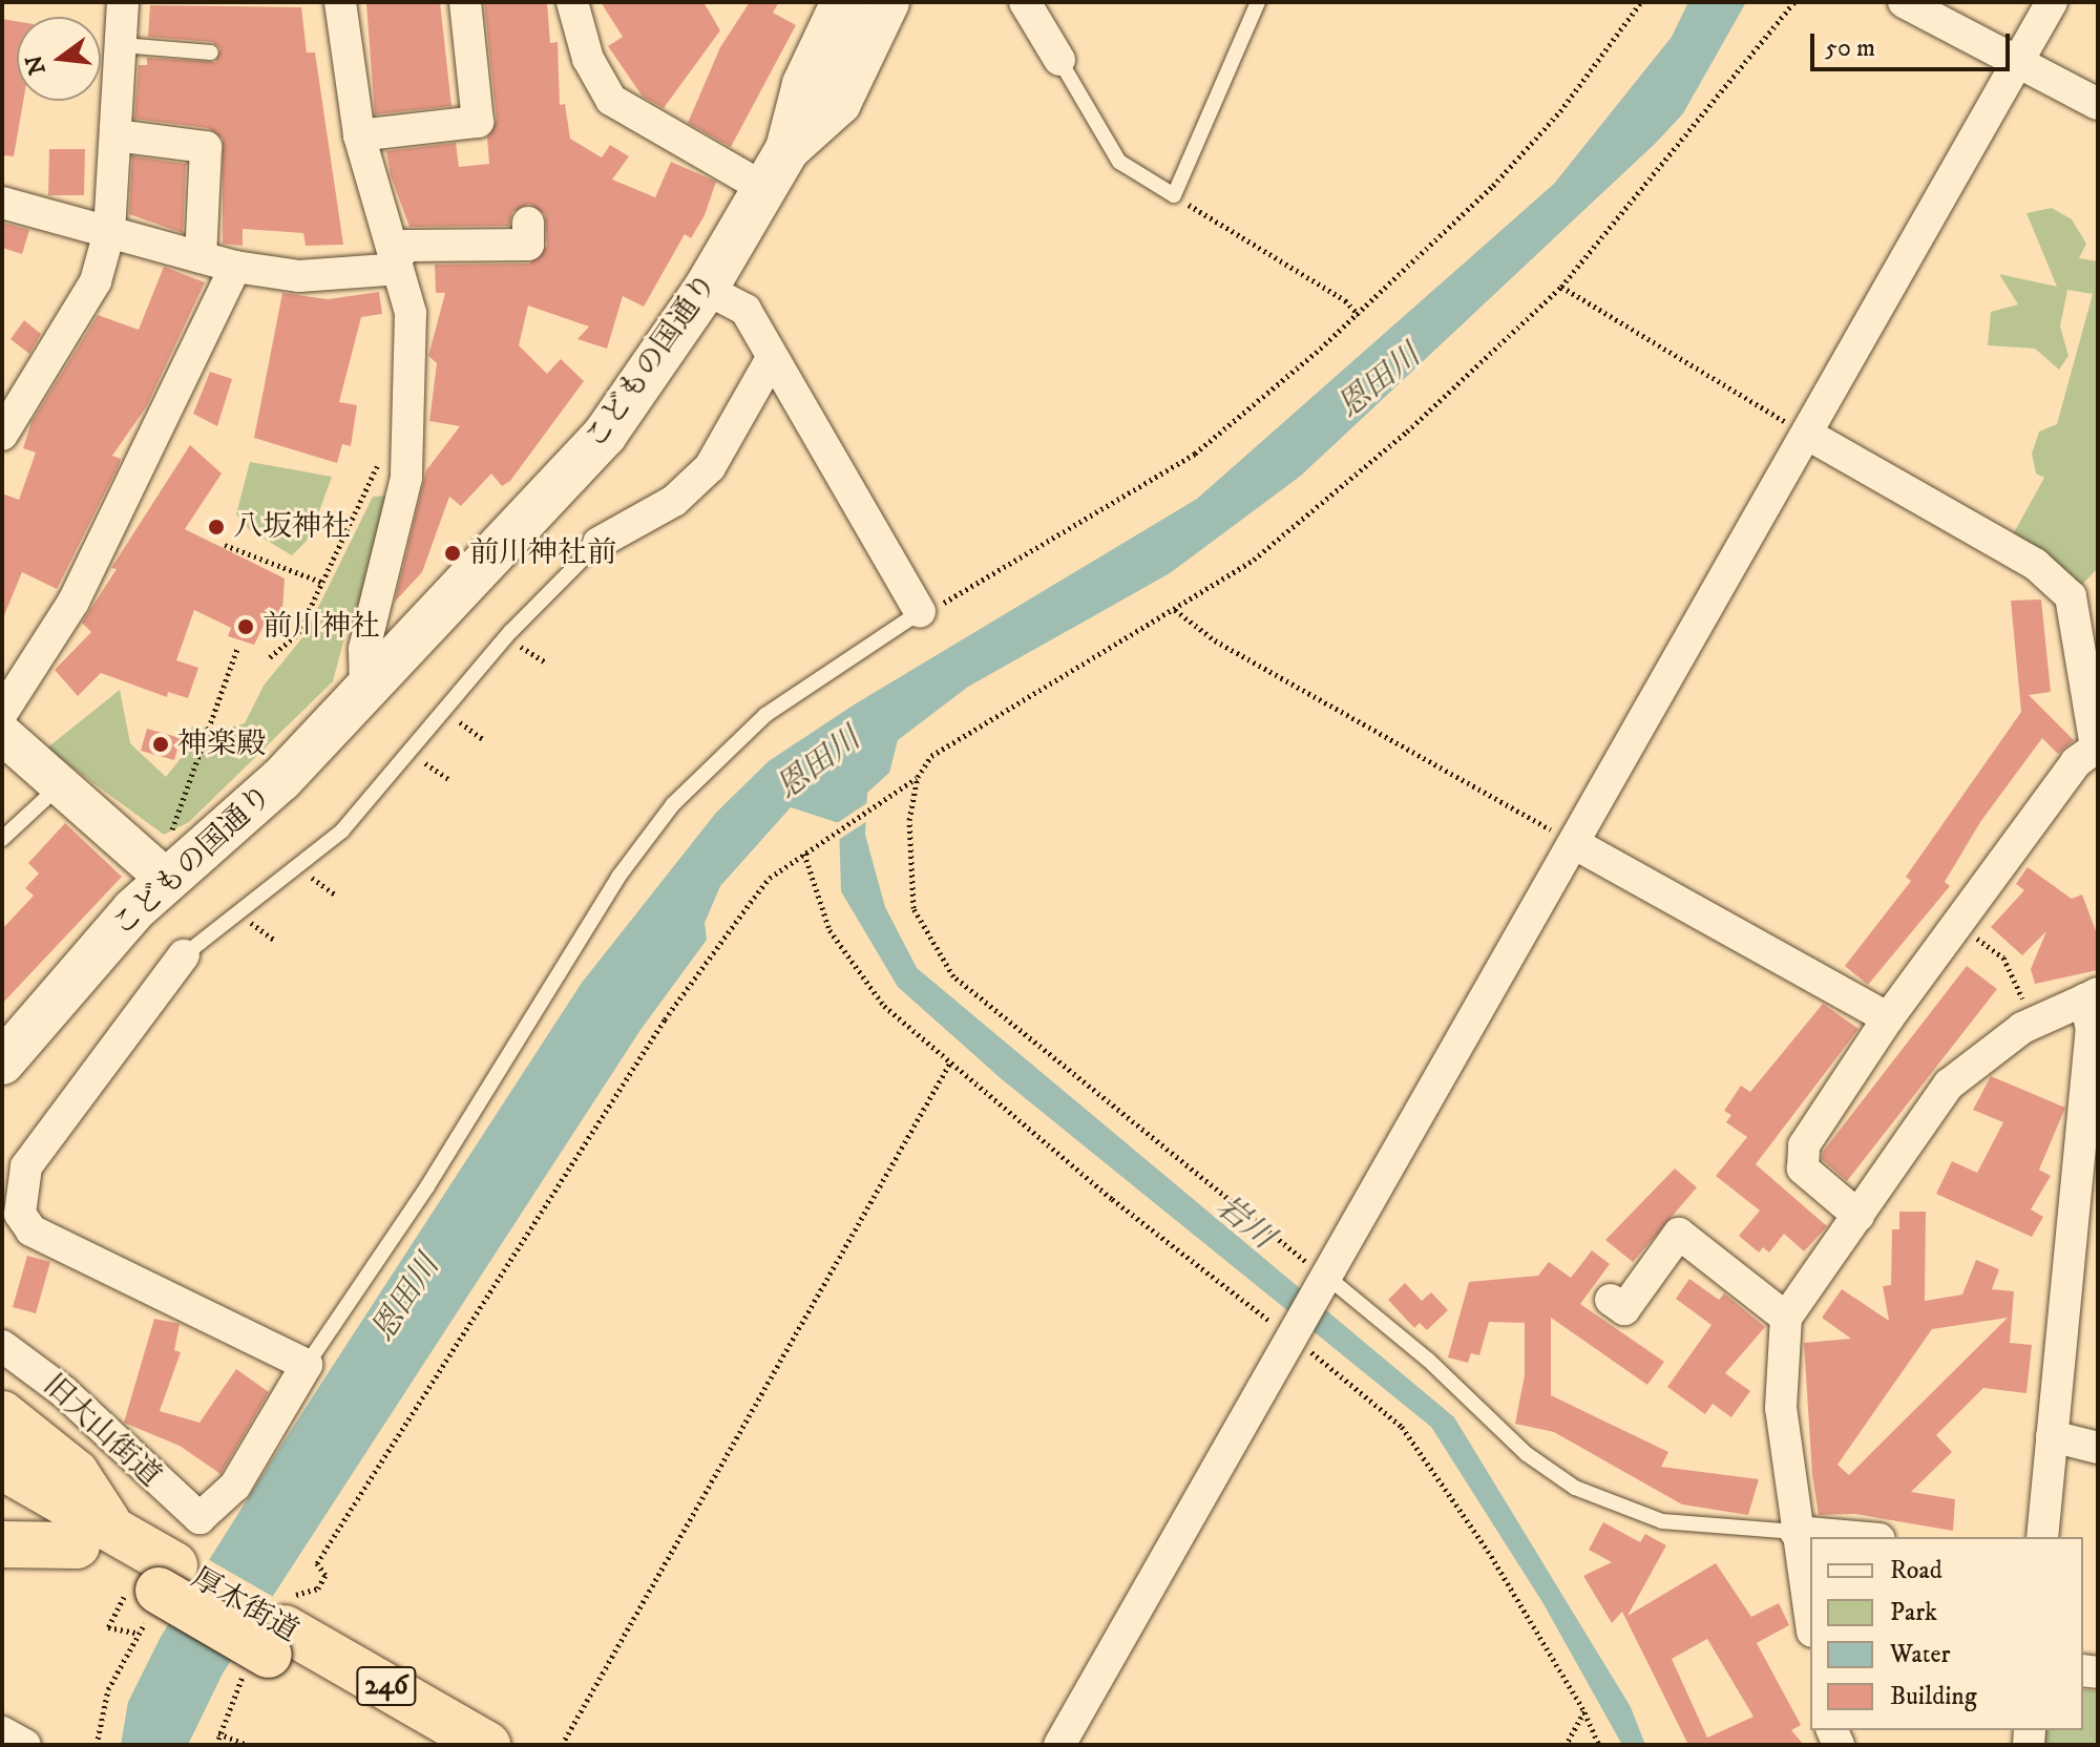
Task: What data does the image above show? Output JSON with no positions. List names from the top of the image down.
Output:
{
  "streets": {
    "highway": ["厚木街道", "246"],
    "main road": ["こどもの国通り"],
    "street": ["旧大山街道"]
  },
  "water": ["恩田川", "岩川"],
  "places": [
    "八坂神社",
    "前川神社前",
    "前川神社",
    "神楽殿"
  ],
  "legend": [
    "Road",
    "Park",
    "Water",
    "Building"
  ],
  "scale_bar": "50 m",
  "north": "left"
}
